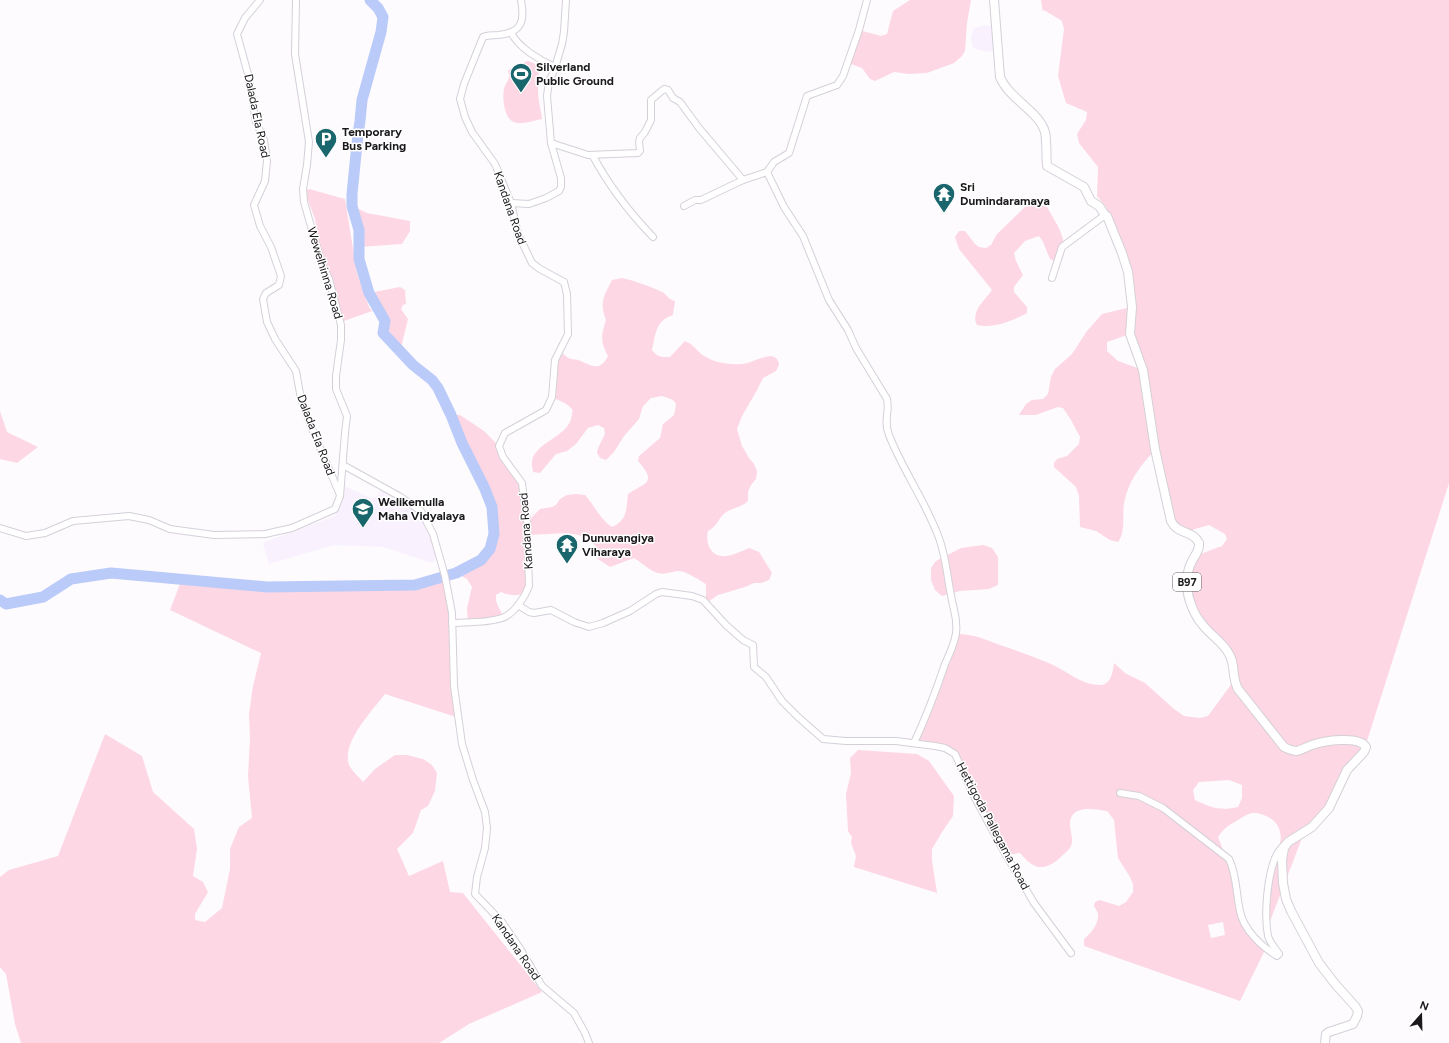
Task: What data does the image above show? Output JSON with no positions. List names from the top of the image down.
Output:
{
  "streets": {
    "main road": ["B97"],
    "street": [
      "Dalada Ela Road",
      "Kandana Road",
      "Wewelhinna Road",
      "Hettigoda Pallegama Road"
    ]
  },
  "crossings": [
    ["Dalada Ela Road", "Wewelhinna Road"],
    ["Kandana Road", "Hettigoda Pallegama Road"]
  ],
  "places": {
    "sports": ["Silverland Public Ground"],
    "parking": ["Temporary Bus Parking"],
    "temple": ["Sri Dumindaramaya", "Dunuvangiya Viharaya"],
    "school or university": ["Welikemulla Maha Vidyalaya"]
  },
  "north": "top"
}
